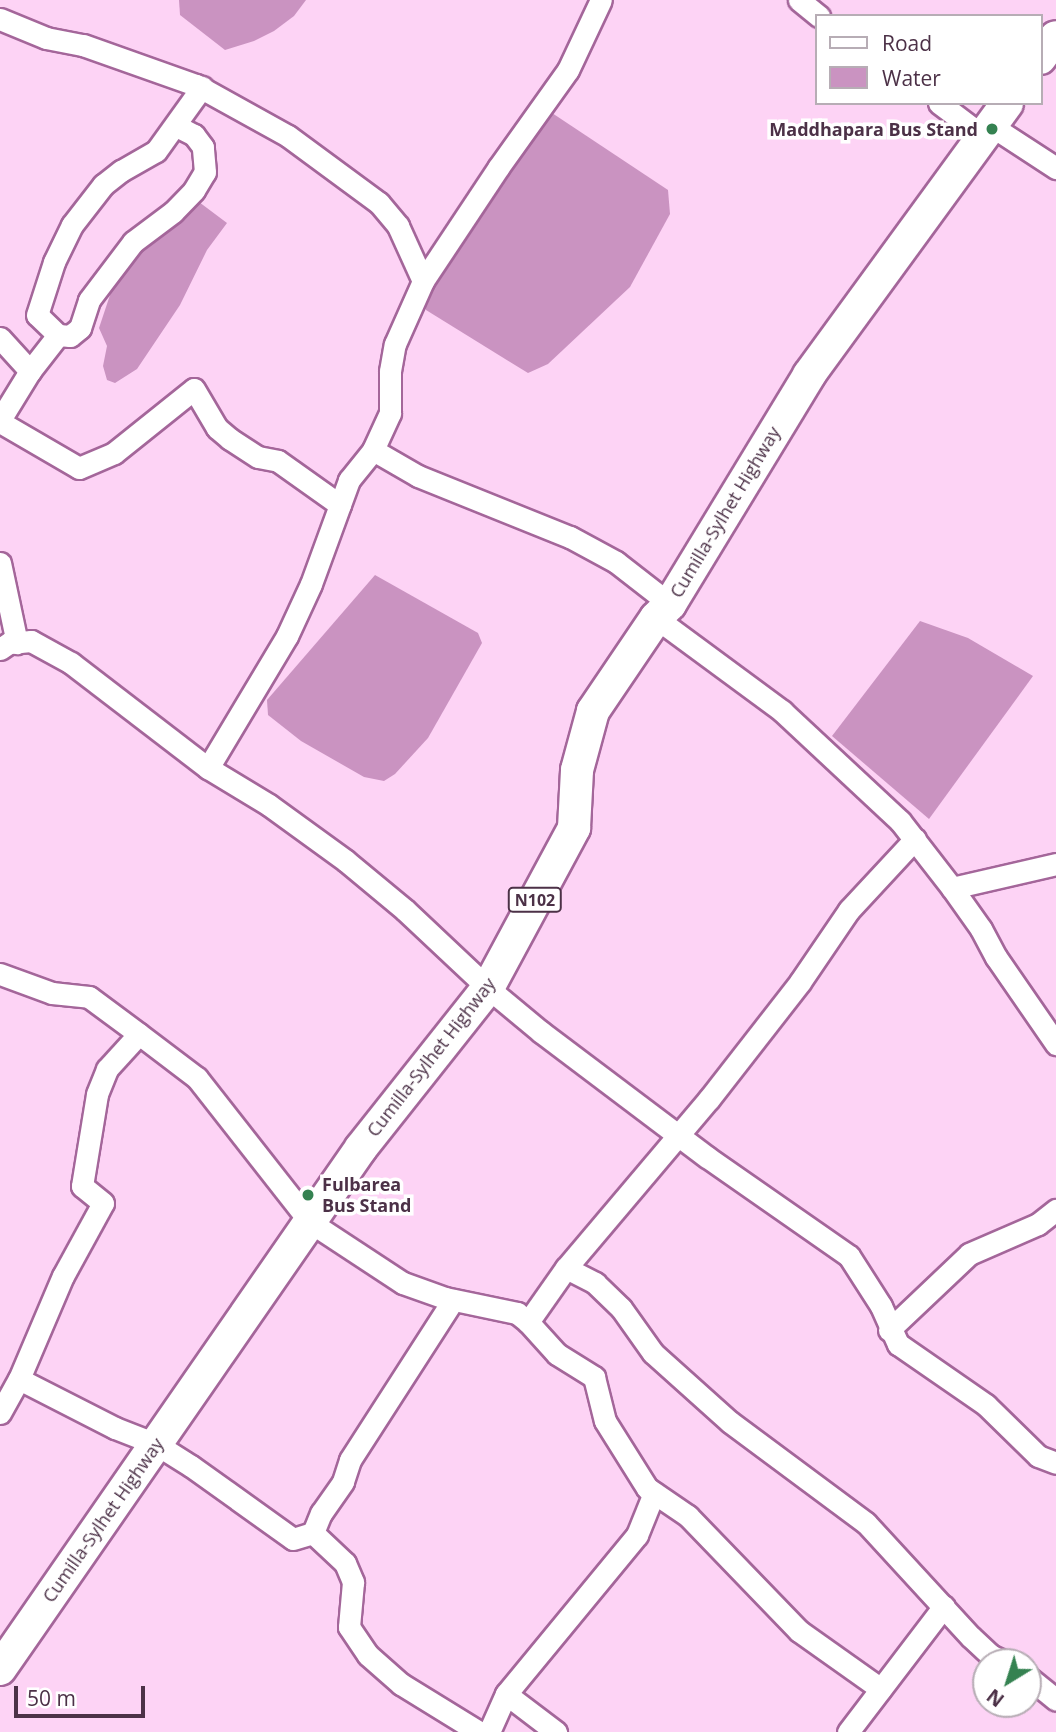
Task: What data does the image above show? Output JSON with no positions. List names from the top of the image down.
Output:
{
  "streets": {
    "highway": ["Cumilla-Sylhet Highway", "N102"]
  },
  "places": ["Maddhapara Bus Stand", "Fulbarea Bus Stand"],
  "legend": ["Road", "Water"],
  "scale_bar": "50 m",
  "north": "bottom left"
}
